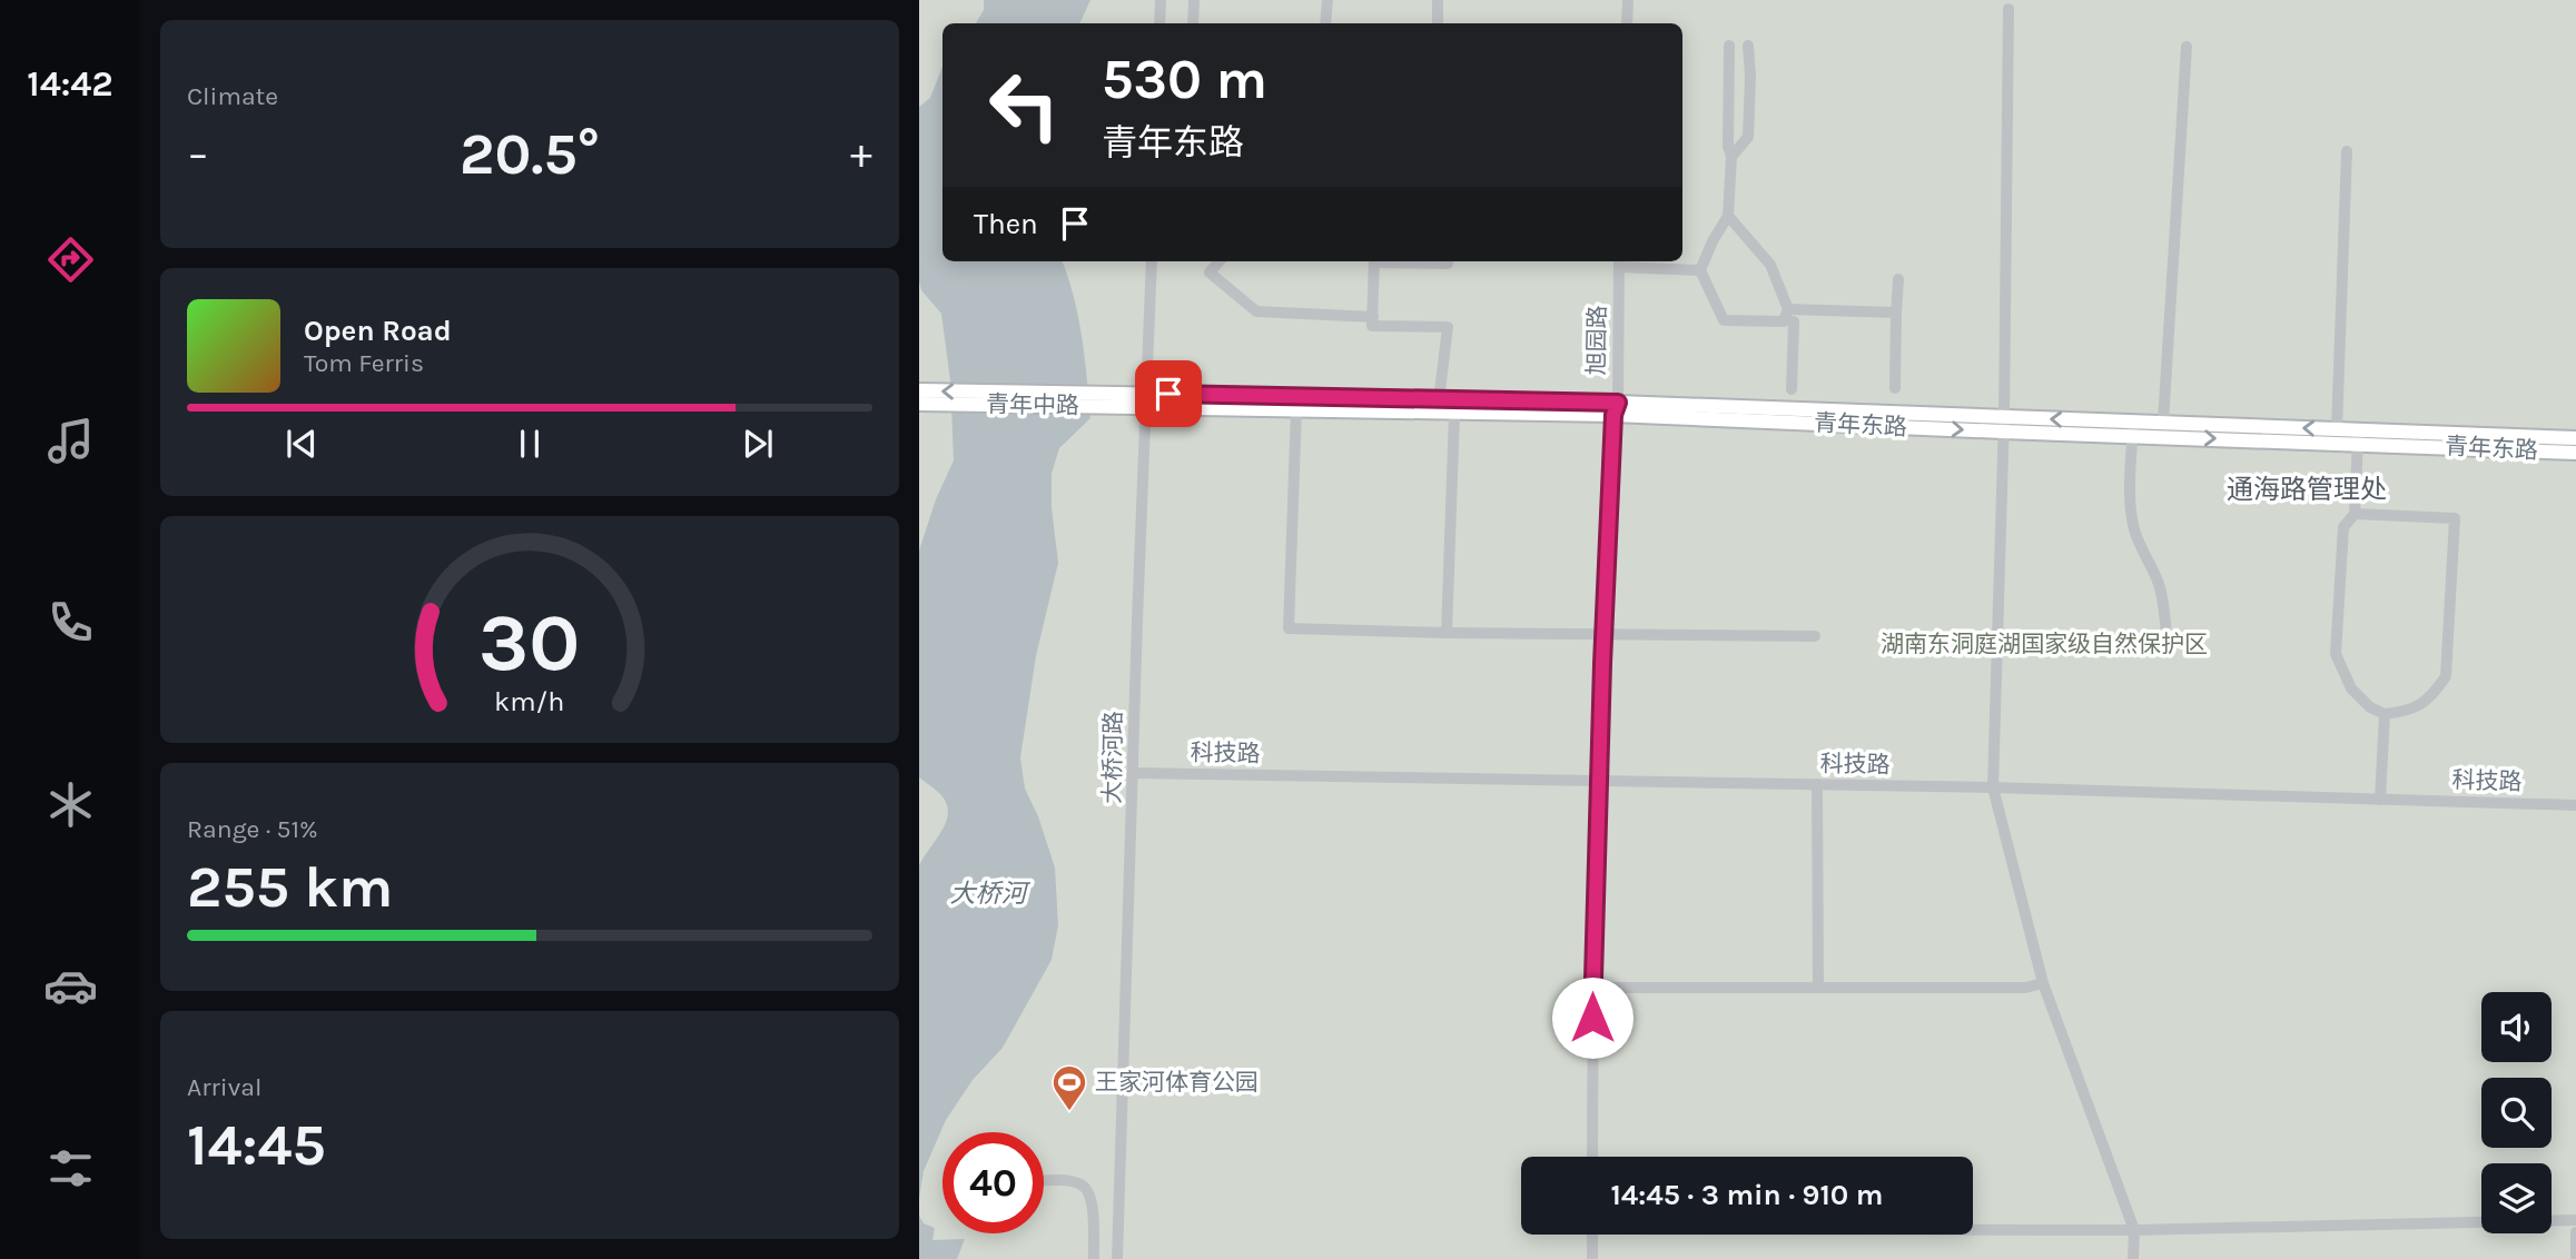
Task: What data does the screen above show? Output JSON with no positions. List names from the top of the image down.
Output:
{
  "streets": {
    "main road": ["青年中路", "青年东路"],
    "street": ["旭园路", "科技路", "大桥河路"]
  },
  "crossings": [
    ["旭园路", "青年东路"],
    ["旭园路", "科技路"],
    ["青年中路", "青年东路"],
    ["青年中路", "大桥河路"],
    ["青年东路", "大桥河路"],
    ["科技路", "大桥河路"]
  ],
  "districts": ["通海路管理处"],
  "water": ["大桥河"],
  "parks": ["湖南东洞庭湖国家级自然保护区"],
  "places": {
    "sports": ["王家河体育公园"]
  },
  "page": {
    "tabs": "14:42",
    "tile": [
      "Climate",
      ["Range · 51%", "255 km"],
      ["Arrival", "14:45"]
    ],
    "turn": ["530 m", "青年东路"],
    "heat": ["−", "20.5°", "+"],
    "then": "Then",
    "song": ["Open Road", "Tom Ferris"],
    "limit": "40",
    "trip": "14:45 · 3 min · 910 m",
    "gauge": ["30", "km/h"]
  }
}
